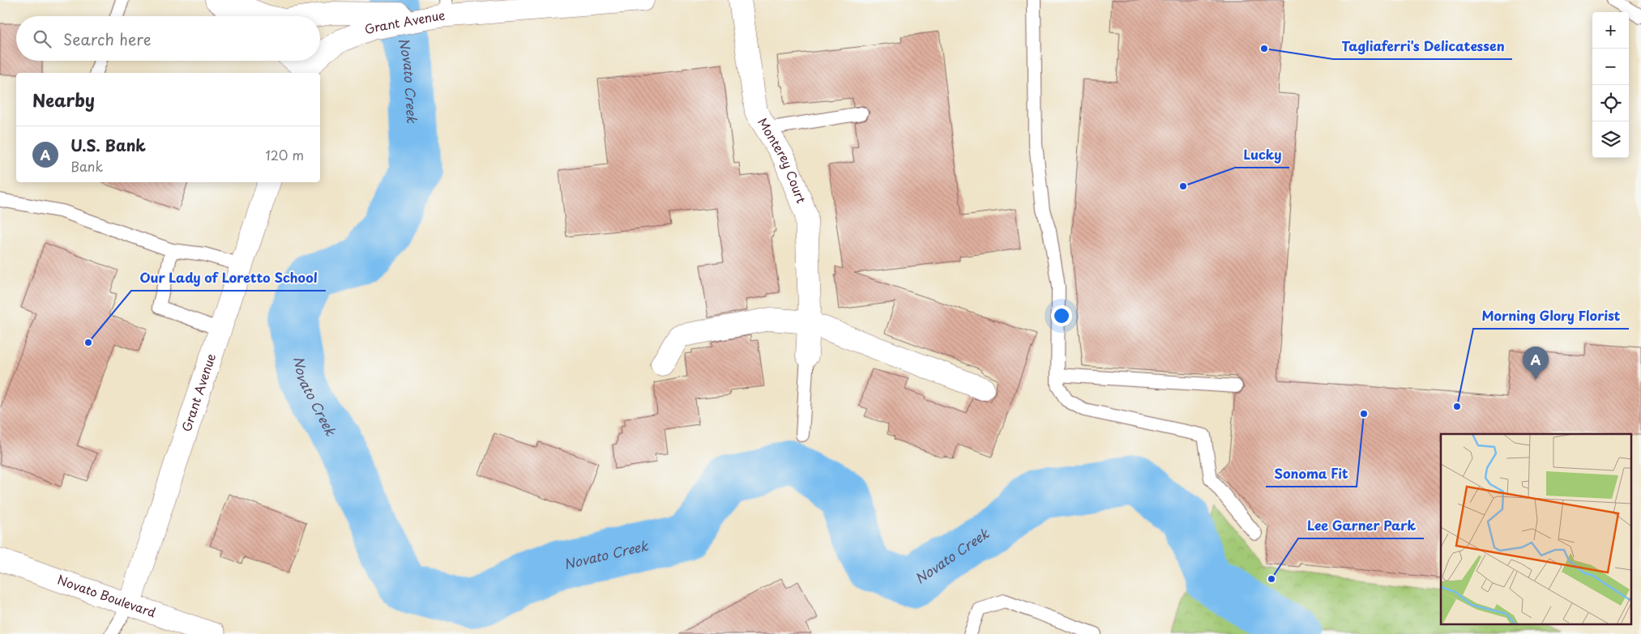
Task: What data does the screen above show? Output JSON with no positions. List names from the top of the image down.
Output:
{
  "streets": {
    "street": ["Grant Avenue", "Monterey Court", "Novato Boulevard"]
  },
  "crossings": [
    ["Grant Avenue", "Novato Boulevard"]
  ],
  "water": ["Novato Creek"],
  "places": [
    "Tagliaferri's Delicatessen",
    "Lucky",
    "Our Lady of Loretto School",
    "Morning Glory Florist",
    "Sonoma Fit",
    "Lee Garner Park"
  ],
  "page": {
    "map_buttons": ["+", "−"],
    "search": "Search here",
    "heading": "Nearby",
    "list": [
      {
        "mark": "A",
        "name": "U.S. Bank",
        "note": "Bank",
        "value": "120 m"
      }
    ],
    "pins": "A"
  }
}
